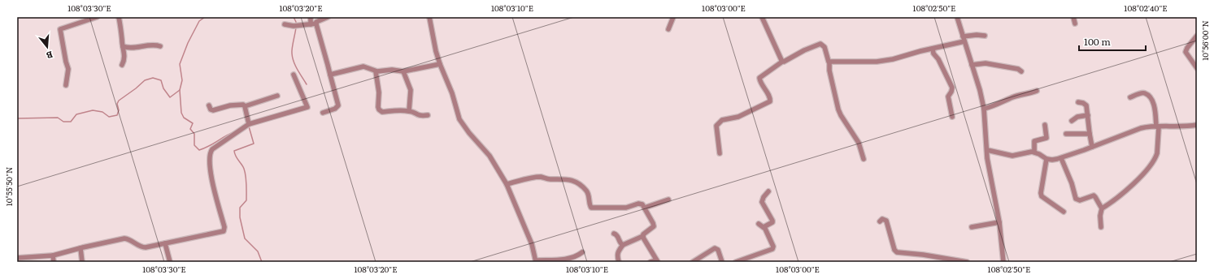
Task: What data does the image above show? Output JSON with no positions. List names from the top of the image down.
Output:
{
  "scale_bar": "100 m",
  "north": "bottom",
  "coordinates": [
    "108°03'30\"E",
    "108°03'20\"E",
    "108°03'10\"E",
    "108°03'00\"E",
    "108°02'50\"E",
    "108°02'40\"E",
    "10°56'00\"N",
    "10°55'50\"N"
  ]
}
